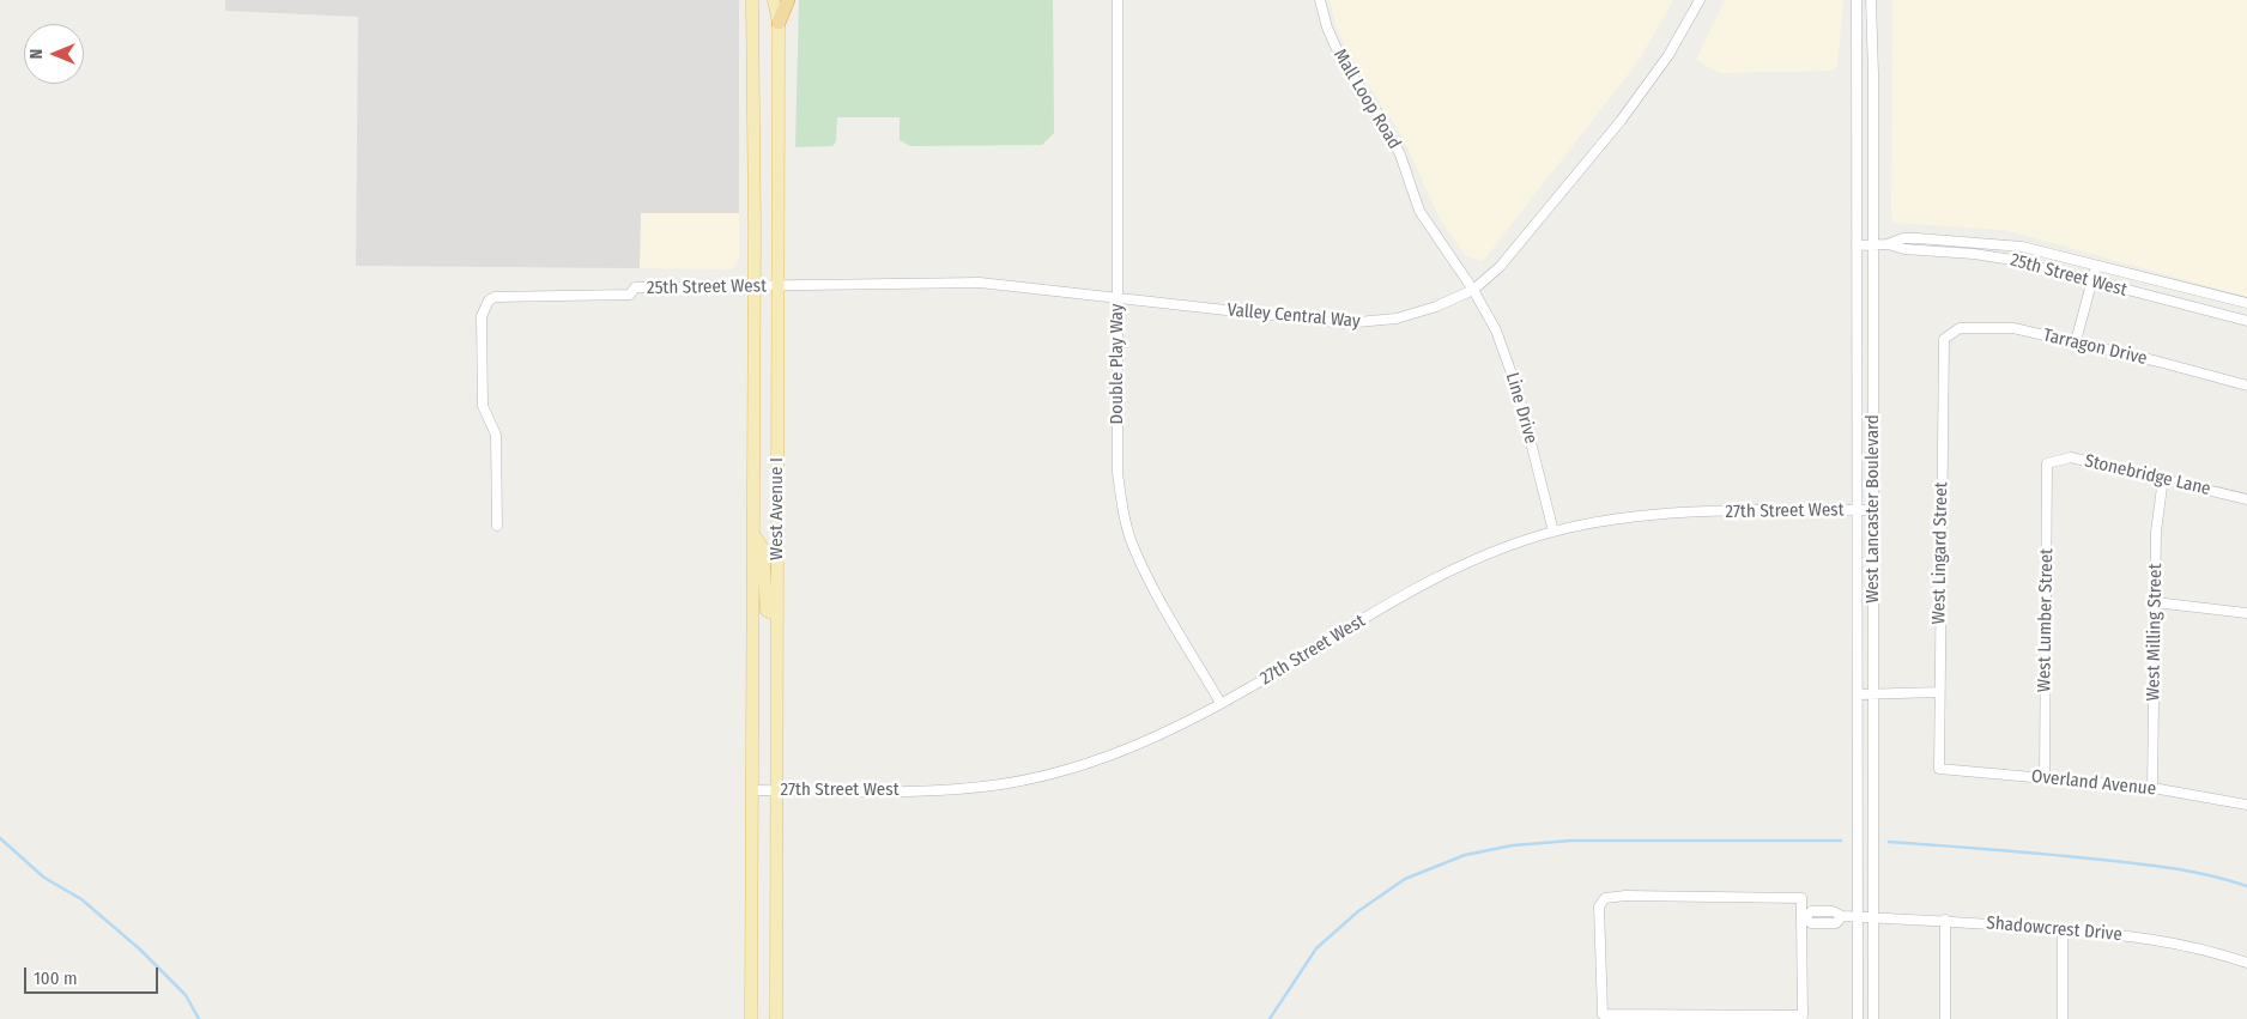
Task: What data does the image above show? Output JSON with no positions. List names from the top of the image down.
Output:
{
  "streets": {
    "main road": ["West Avenue I"],
    "street": [
      "Mall Loop Road",
      "25th Street West",
      "Valley Central Way",
      "Tarragon Drive",
      "Double Play Way",
      "Line Drive",
      "Stonebridge Lane",
      "West Lancaster Boulevard",
      "27th Street West",
      "West Lingard Street",
      "West Lumber Street",
      "West Milling Street",
      "Overland Avenue",
      "Shadowcrest Drive"
    ]
  },
  "crossings": [
    ["Mall Loop Road", "Valley Central Way"],
    ["Mall Loop Road", "Line Drive"],
    ["25th Street West", "Valley Central Way"],
    ["25th Street West", "West Avenue I"],
    ["25th Street West", "West Lancaster Boulevard"],
    ["Valley Central Way", "Double Play Way"],
    ["Valley Central Way", "Line Drive"],
    ["Valley Central Way", "West Avenue I"],
    ["Tarragon Drive", "West Lingard Street"],
    ["Double Play Way", "27th Street West"],
    ["Line Drive", "27th Street West"],
    ["Stonebridge Lane", "West Lumber Street"],
    ["Stonebridge Lane", "West Milling Street"],
    ["West Avenue I", "27th Street West"],
    ["West Lancaster Boulevard", "27th Street West"],
    ["West Lancaster Boulevard", "Shadowcrest Drive"],
    ["West Lingard Street", "Overland Avenue"],
    ["West Lumber Street", "Overland Avenue"],
    ["West Milling Street", "Overland Avenue"]
  ],
  "scale_bar": "100 m",
  "north": "left"
}
